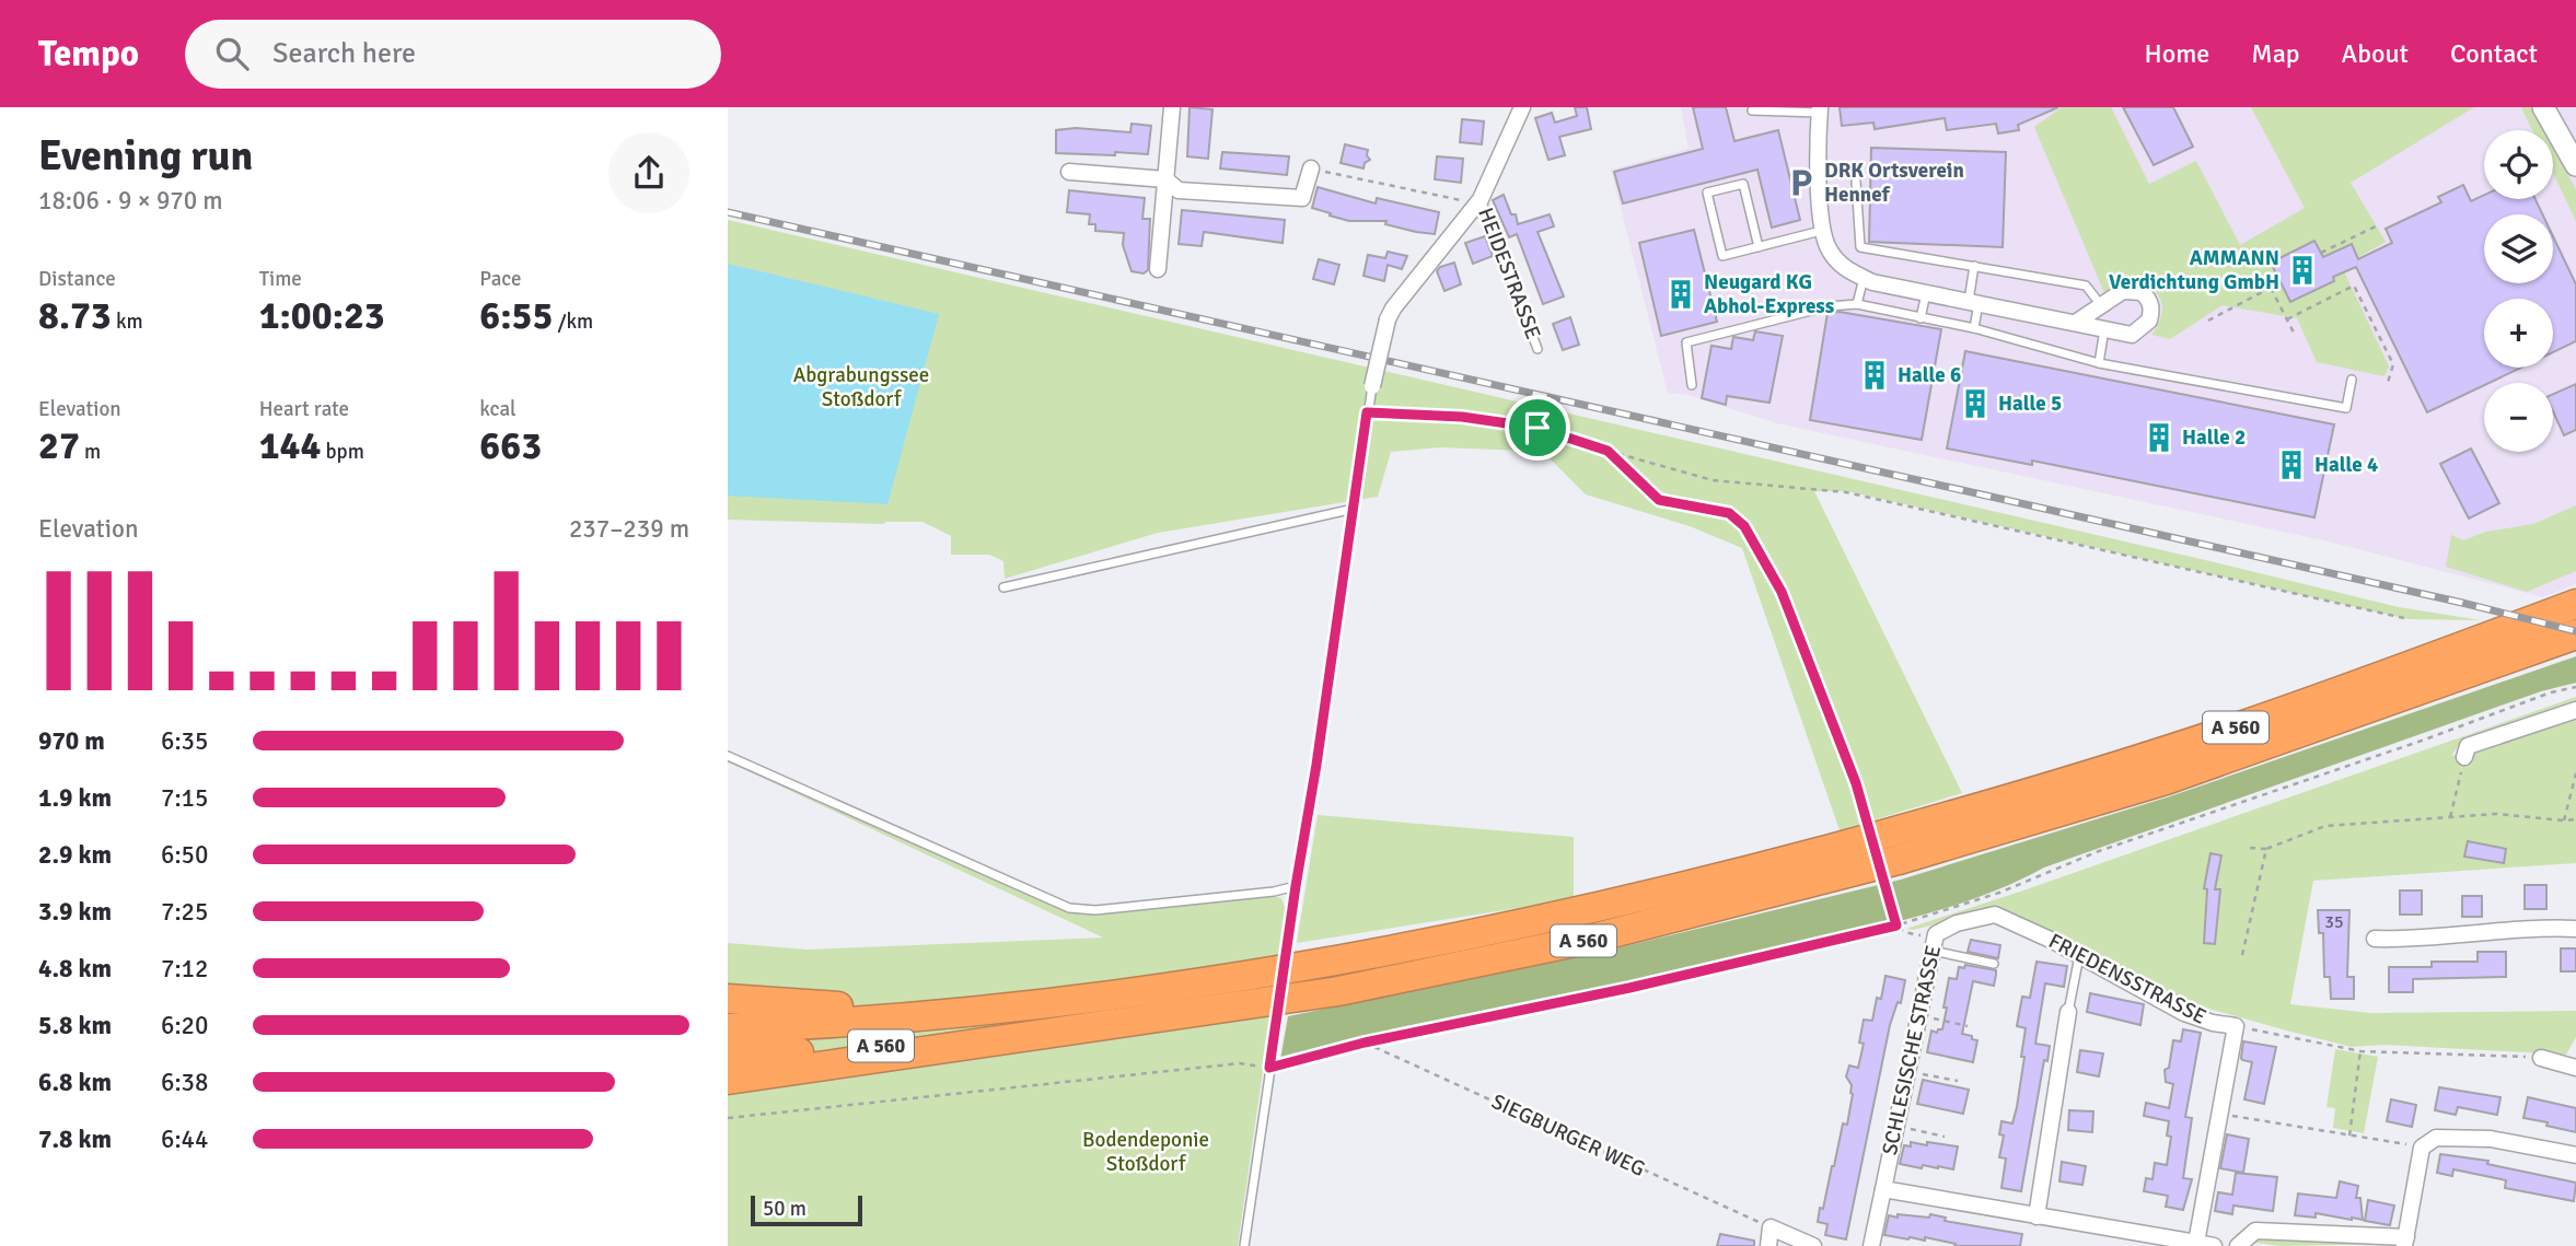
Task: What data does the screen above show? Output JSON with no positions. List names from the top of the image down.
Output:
{
  "streets": {
    "highway": ["A 560"],
    "street": ["HEIDESTRASSE", "FRIEDENSSTRASSE", "SCHLESISCHE STRASSE"],
    "path": ["SIEGBURGER WEG"]
  },
  "crossings": [
    ["FRIEDENSSTRASSE", "SCHLESISCHE STRASSE"]
  ],
  "parks": ["Abgrabungssee Stoßdorf", "Bodendeponie Stoßdorf"],
  "places": {
    "parking": ["DRK Ortsverein Hennef"],
    "building": [
      "AMMANN Verdichtung GmbH",
      "Neugard KG Abhol-Express",
      "Halle 6",
      "Halle 5",
      "Halle 2",
      "Halle 4"
    ]
  },
  "house_numbers": ["35"],
  "scale_bar": "50 m",
  "page": {
    "header": "Tempo",
    "search": "Search here",
    "nav": [
      "Home",
      "Map",
      "About",
      "Contact"
    ],
    "heading": ["Evening run", "18:06 · 9 × 970 m"],
    "map_buttons": ["+", "−"],
    "stats": [
      ["Distance", "8.73 km"],
      ["Time", "1:00:23"],
      ["Pace", "6:55 /km"],
      ["Elevation", "27 m"],
      ["Heart rate", "144 bpm"],
      ["kcal", "663"]
    ],
    "chart": ["Elevation", "237–239 m"],
    "list": [
      {
        "name": "970 m",
        "note": "6:35"
      },
      {
        "name": "1.9 km",
        "note": "7:15"
      },
      {
        "name": "2.9 km",
        "note": "6:50"
      },
      {
        "name": "3.9 km",
        "note": "7:25"
      },
      {
        "name": "4.8 km",
        "note": "7:12"
      },
      {
        "name": "5.8 km",
        "note": "6:20"
      },
      {
        "name": "6.8 km",
        "note": "6:38"
      },
      {
        "name": "7.8 km",
        "note": "6:44"
      }
    ],
    "scale": "50 m"
  }
}
